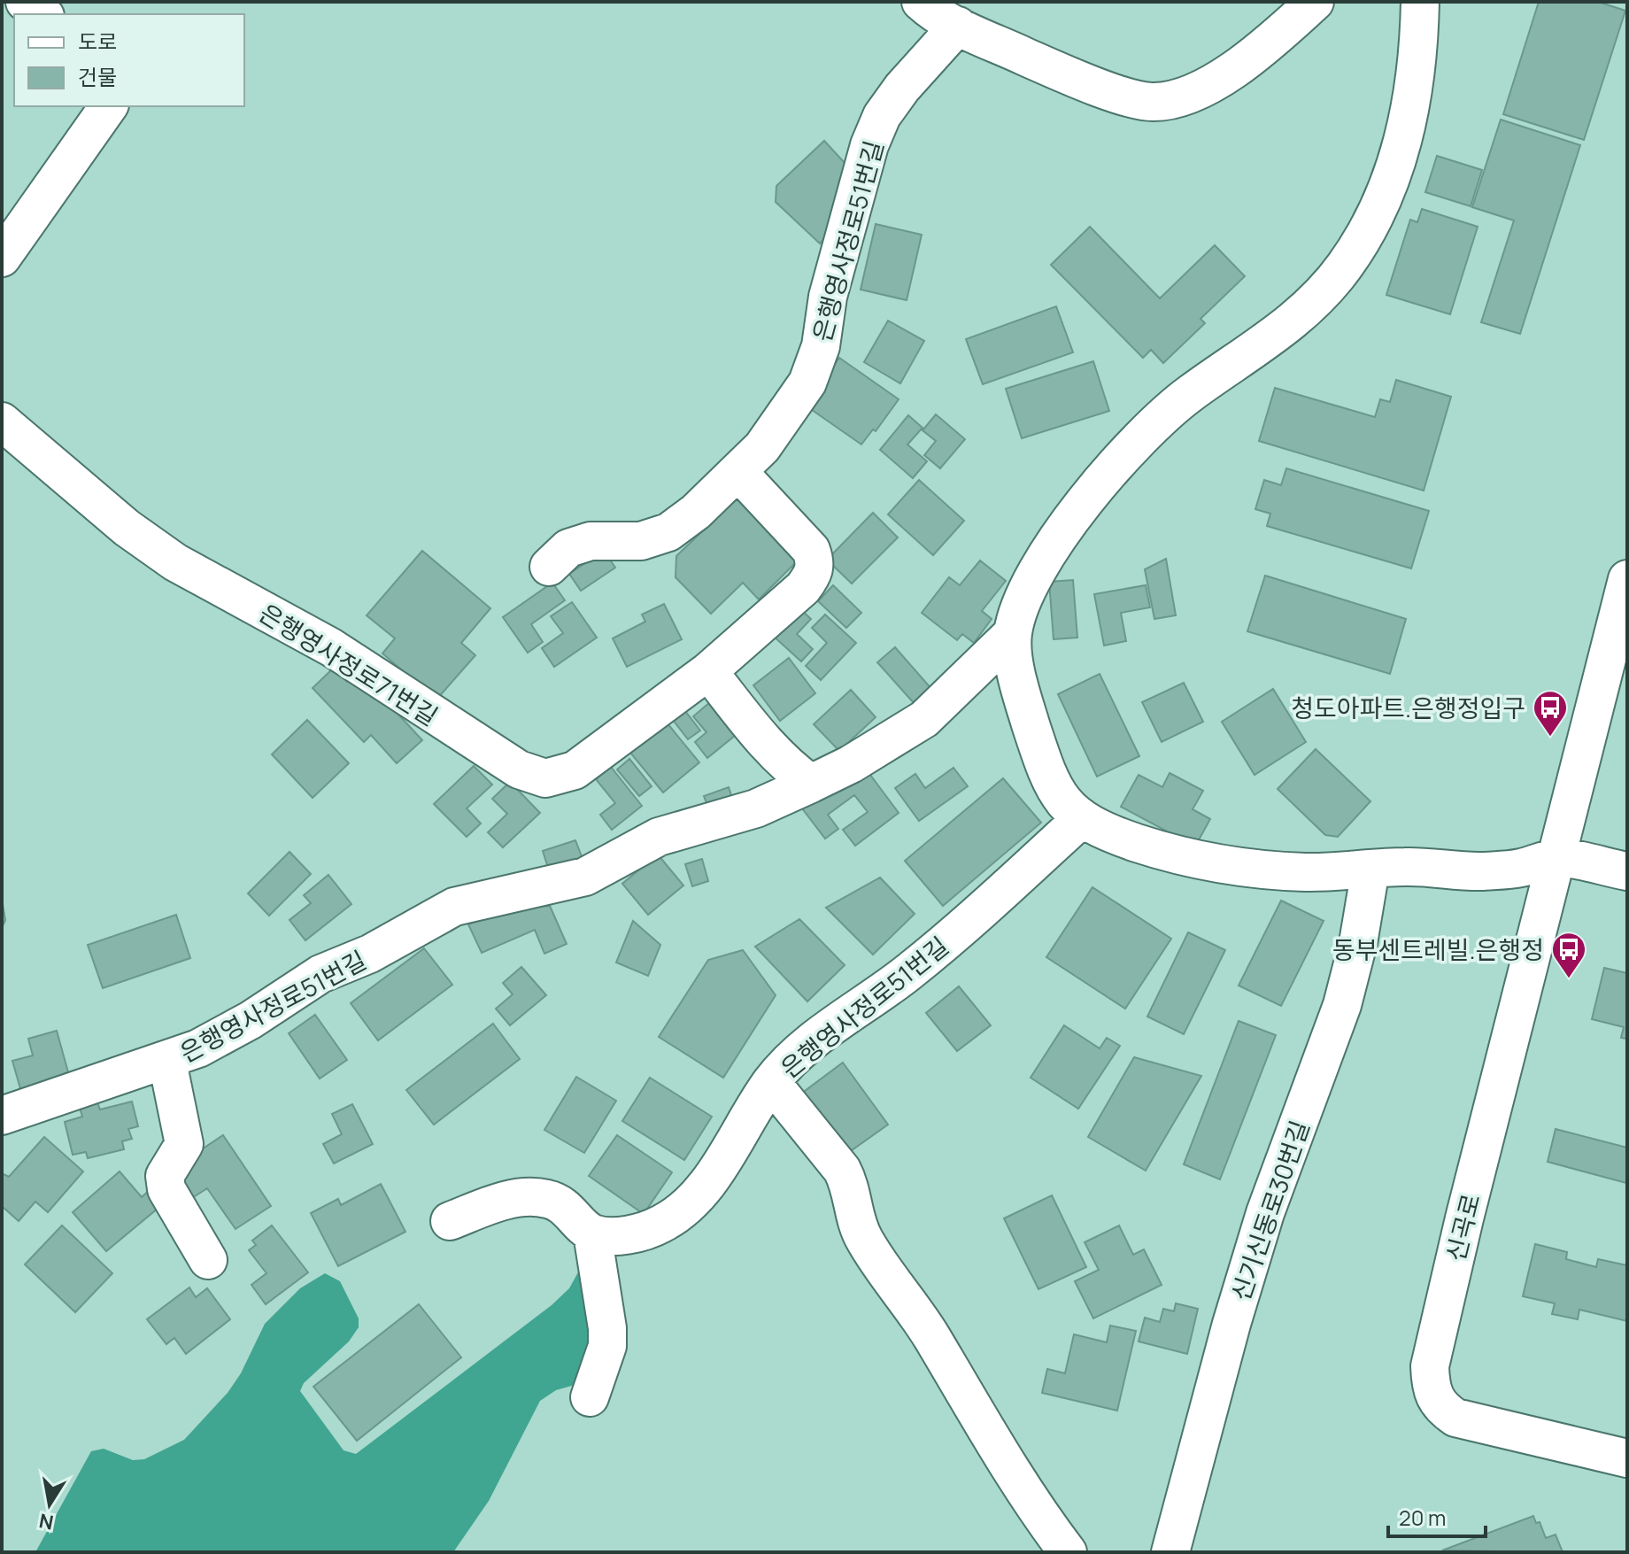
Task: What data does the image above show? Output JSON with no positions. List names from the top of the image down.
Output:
{
  "streets": {
    "street": [
      "은행영사정로51번길",
      "은행영사정로71번길",
      "신기신동로30번길",
      "신곡로"
    ]
  },
  "crossings": [
    ["은행영사정로51번길", "은행영사정로71번길"]
  ],
  "places": {
    "bus stop": ["청도아파트.은행정입구", "동부센트레빌.은행정"]
  },
  "legend": ["도로", "건물"],
  "scale_bar": "20 m",
  "north": "bottom"
}
